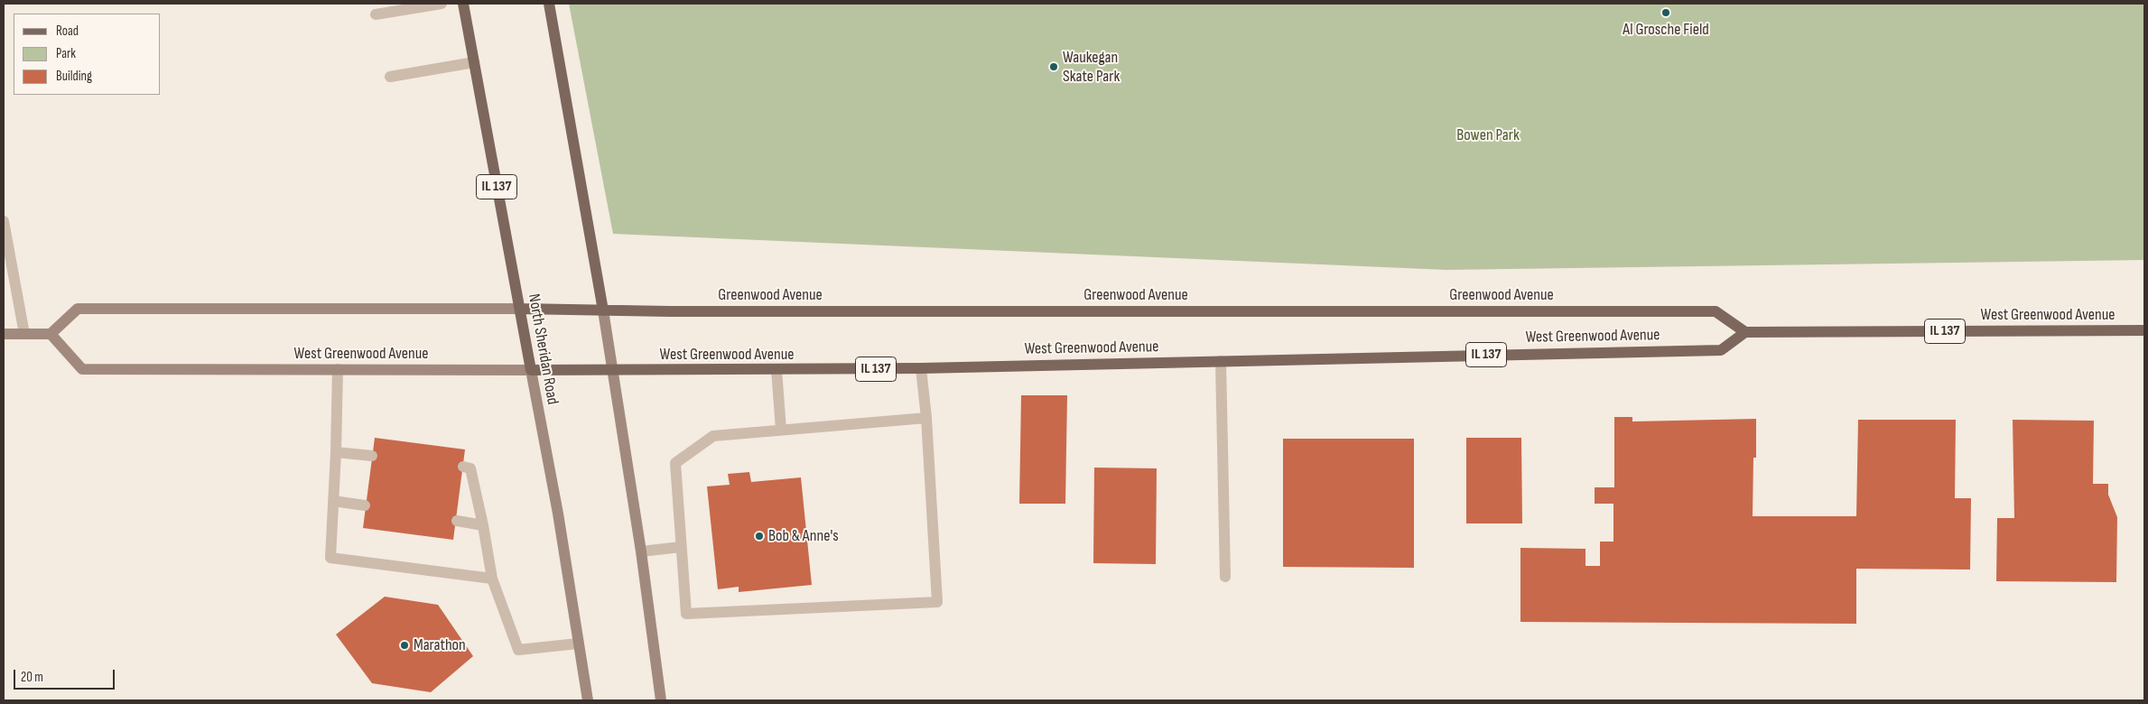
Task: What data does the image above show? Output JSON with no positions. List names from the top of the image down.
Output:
{
  "streets": {
    "main road": [
      "IL 137",
      "Greenwood Avenue",
      "West Greenwood Avenue",
      "North Sheridan Road"
    ]
  },
  "crossings": [
    ["Greenwood Avenue", "West Greenwood Avenue"],
    ["Greenwood Avenue", "North Sheridan Road"],
    ["West Greenwood Avenue", "North Sheridan Road"]
  ],
  "parks": ["Bowen Park"],
  "places": [
    "Al Grosche Field",
    "Waukegan Skate Park",
    "Bob & Anne's",
    "Marathon"
  ],
  "legend": ["Road", "Park", "Building"],
  "scale_bar": "20 m"
}
